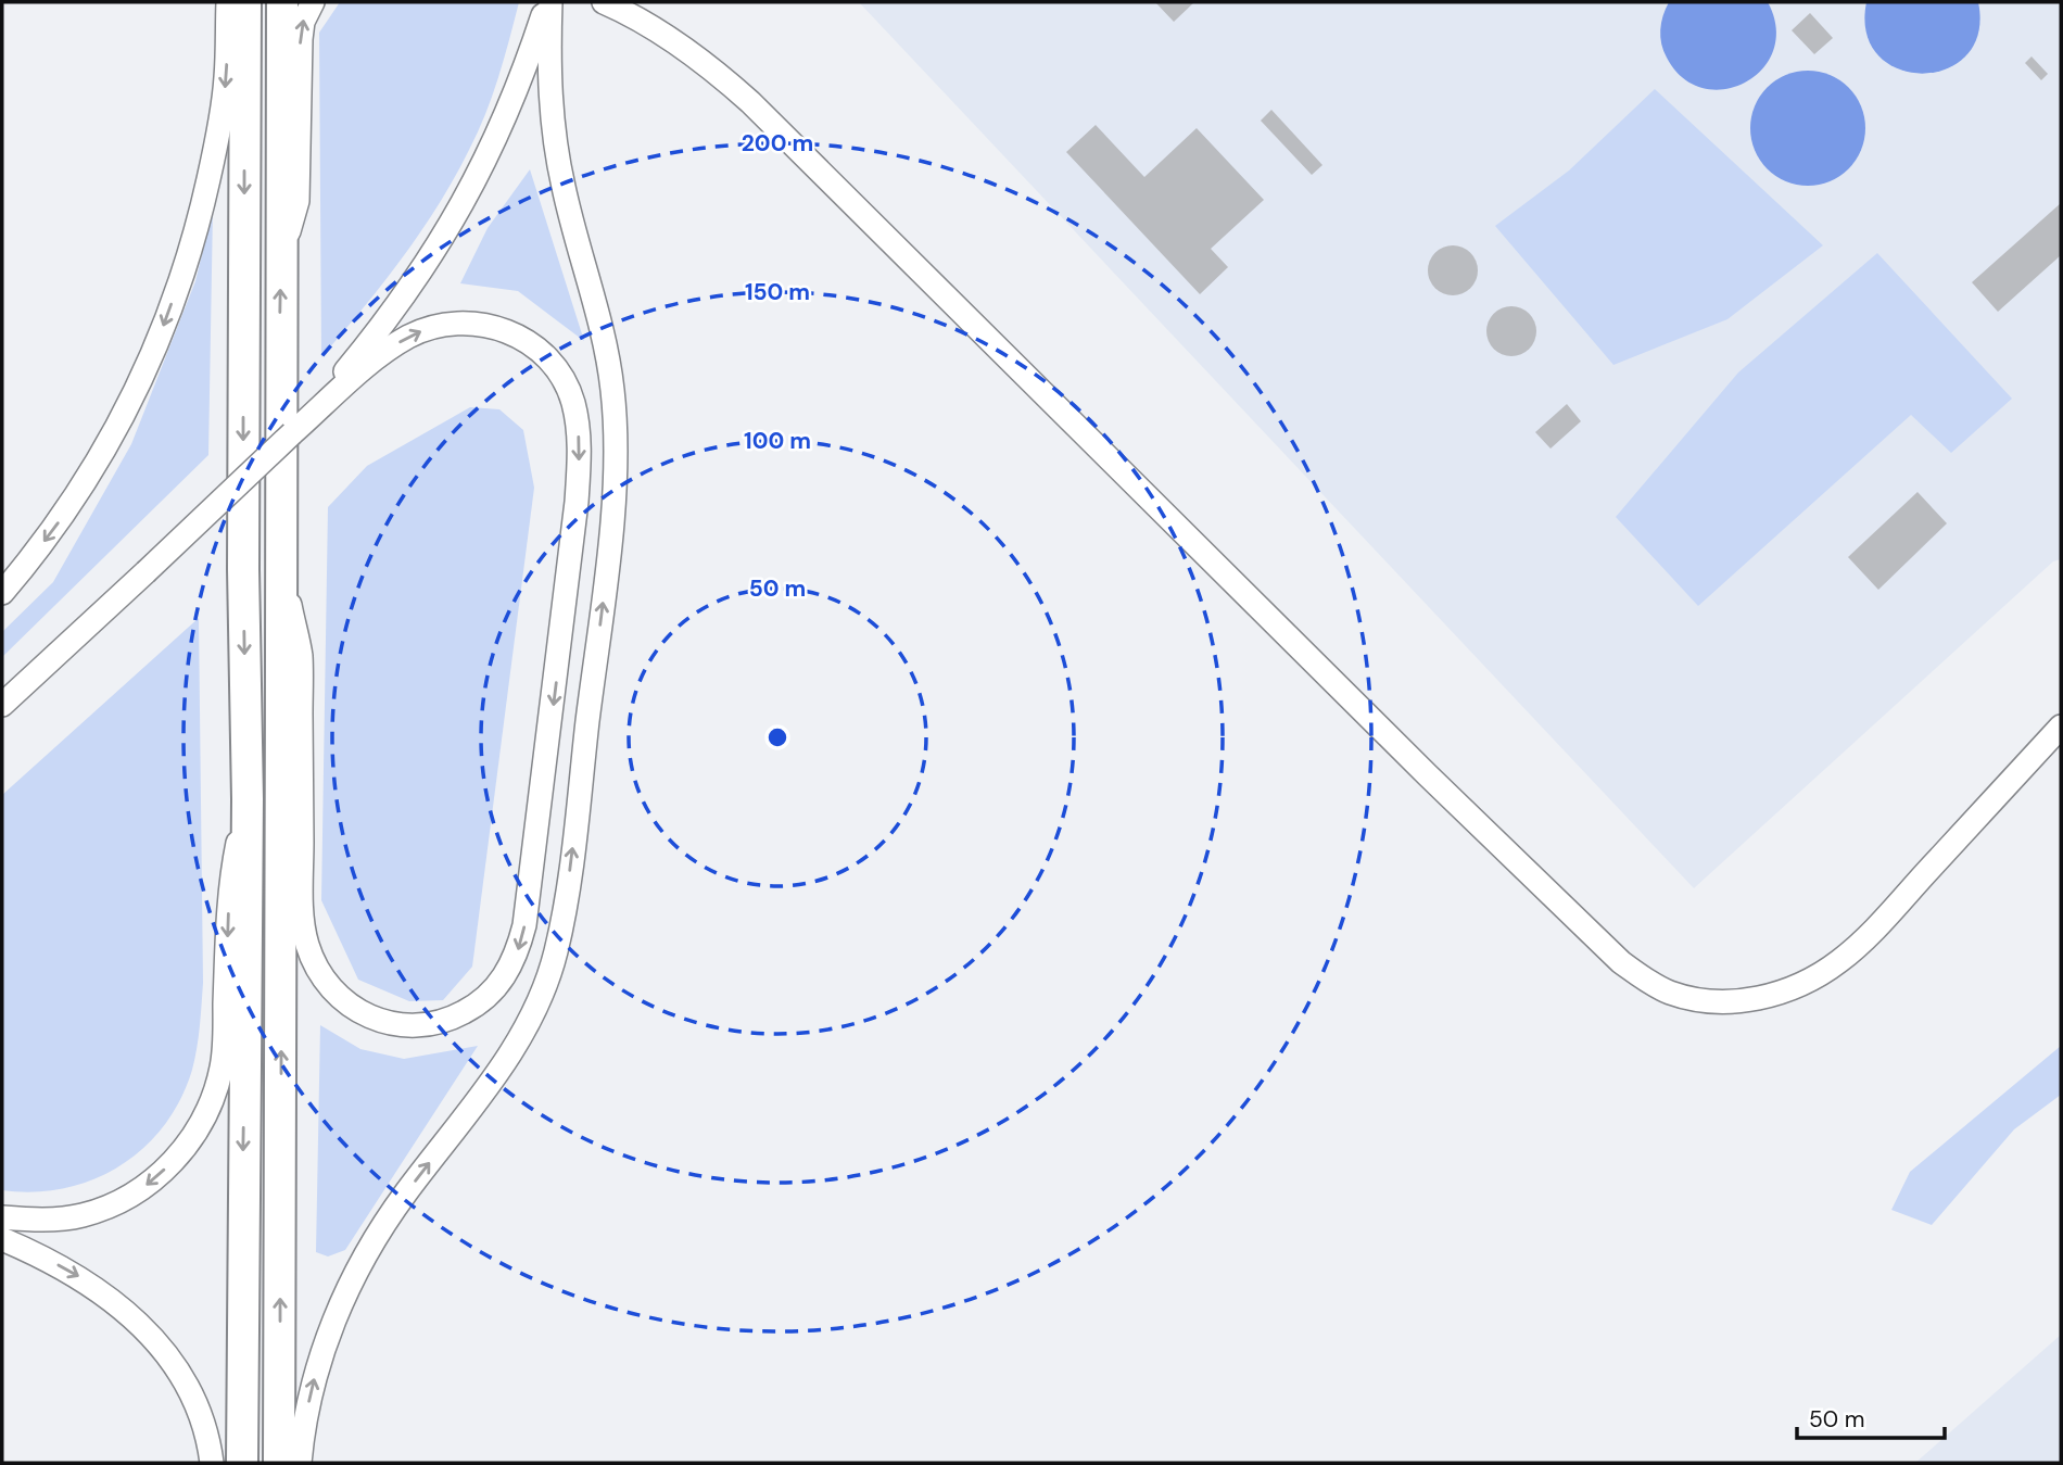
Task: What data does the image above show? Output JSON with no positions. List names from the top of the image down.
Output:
{
  "scale_bar": "50 m",
  "rings": [
    "200 m",
    "150 m",
    "100 m",
    "50 m"
  ]
}
